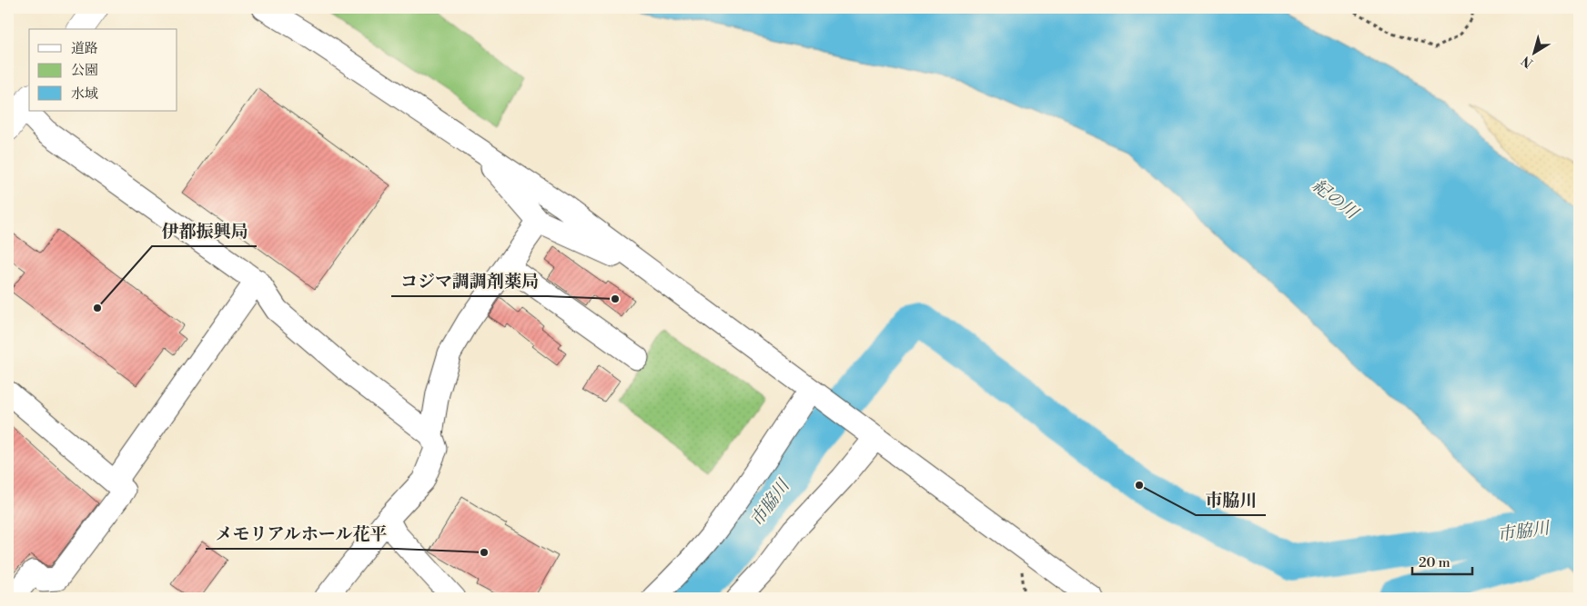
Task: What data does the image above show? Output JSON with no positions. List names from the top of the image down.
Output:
{
  "water": ["紀の川", "市脇川"],
  "places": [
    "コジマ調調剤薬局",
    "伊都振興局",
    "市脇川",
    "メモリアルホール花平"
  ],
  "legend": ["道路", "公園", "水域"],
  "scale_bar": "20 m",
  "north": "bottom left"
}
